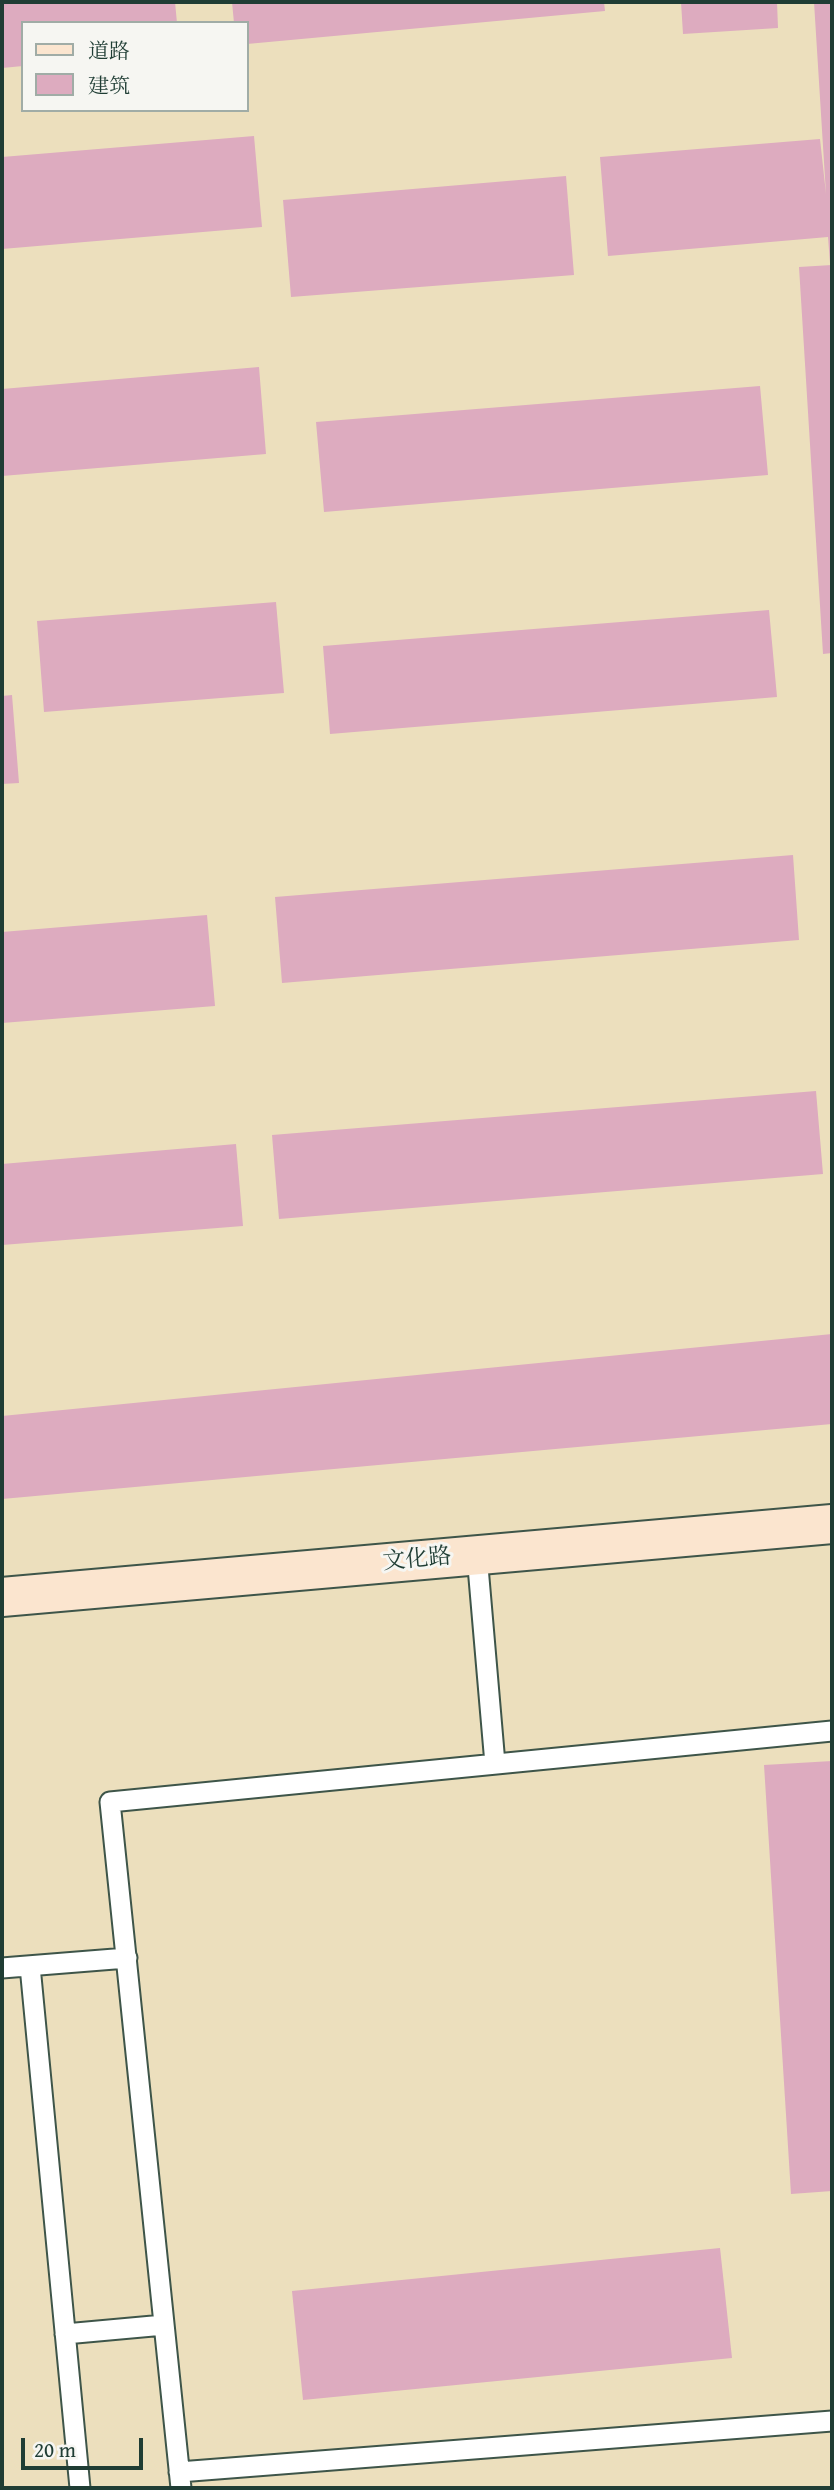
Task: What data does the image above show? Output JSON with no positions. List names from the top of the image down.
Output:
{
  "streets": {
    "street": ["文化路"]
  },
  "legend": ["道路", "建筑"],
  "scale_bar": "20 m"
}
